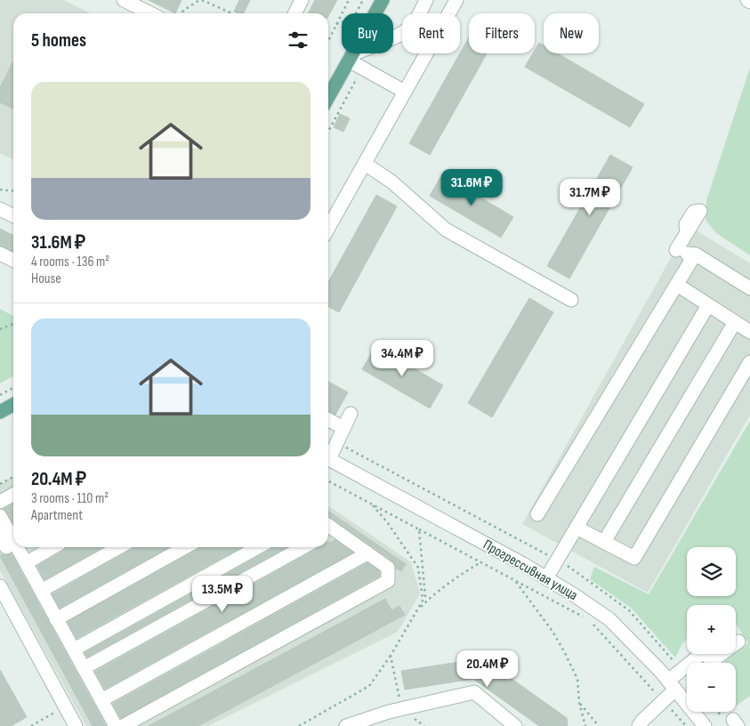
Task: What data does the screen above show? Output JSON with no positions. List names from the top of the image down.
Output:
{
  "streets": {
    "street": ["Прогрессивная улица"]
  },
  "page": {
    "chip": [
      "Buy",
      "Rent",
      "Filters",
      "New"
    ],
    "heading": "5 homes",
    "list": [
      {
        "name": "31.6M ₽",
        "note": "4 rooms · 136 m² · House"
      },
      {
        "name": "20.4M ₽",
        "note": "3 rooms · 110 m² · Apartment"
      }
    ],
    "price": [
      "31.6M ₽",
      "31.7M ₽",
      "34.4M ₽",
      "13.5M ₽",
      "20.4M ₽"
    ],
    "map_buttons": ["+", "−"]
  }
}
